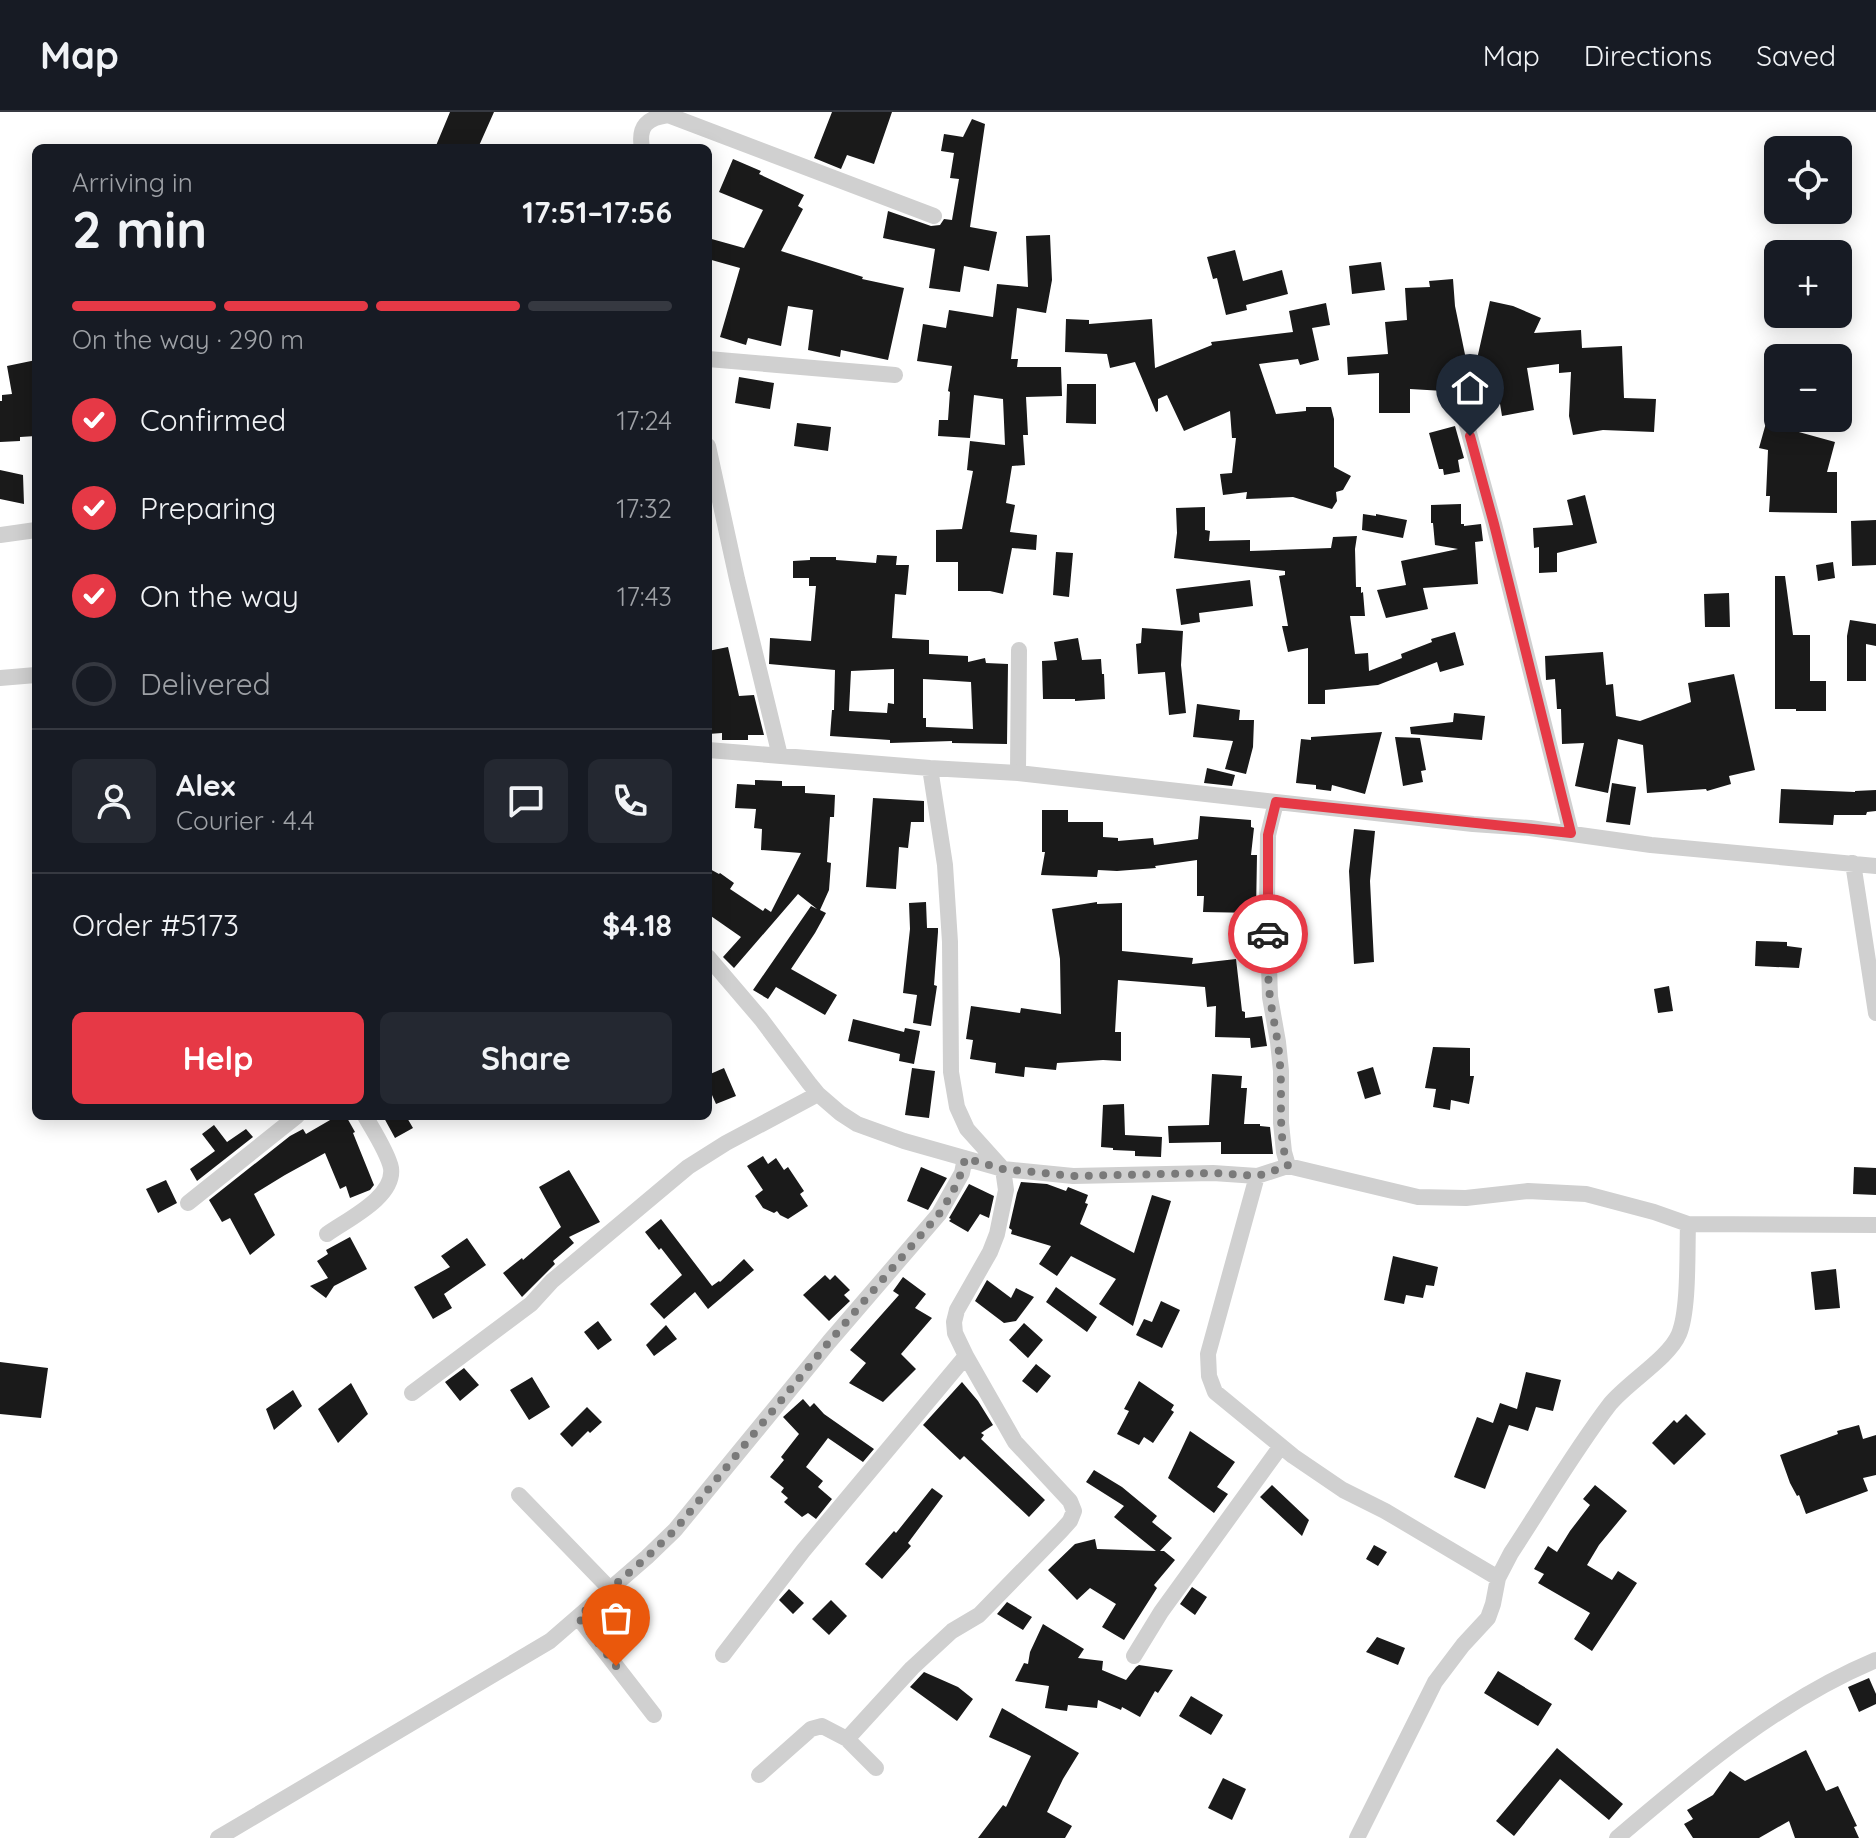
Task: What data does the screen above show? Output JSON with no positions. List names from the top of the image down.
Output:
{
  "page": {
    "header": "Map",
    "nav": ["Map", "Directions", "Saved"],
    "map_buttons": ["+", "−"],
    "heading": ["2 min", "Arriving in", "17:51–17:56"],
    "panel": [
      "Alex",
      "Courier · 4.4",
      "Order #5173",
      "$4.18"
    ],
    "bar": "On the way · 290 m",
    "list": [
      ["Confirmed", "17:24"],
      ["Preparing", "17:32"],
      ["On the way", "17:43"],
      "Delivered"
    ],
    "buttons": ["Help", "Share"]
  }
}
